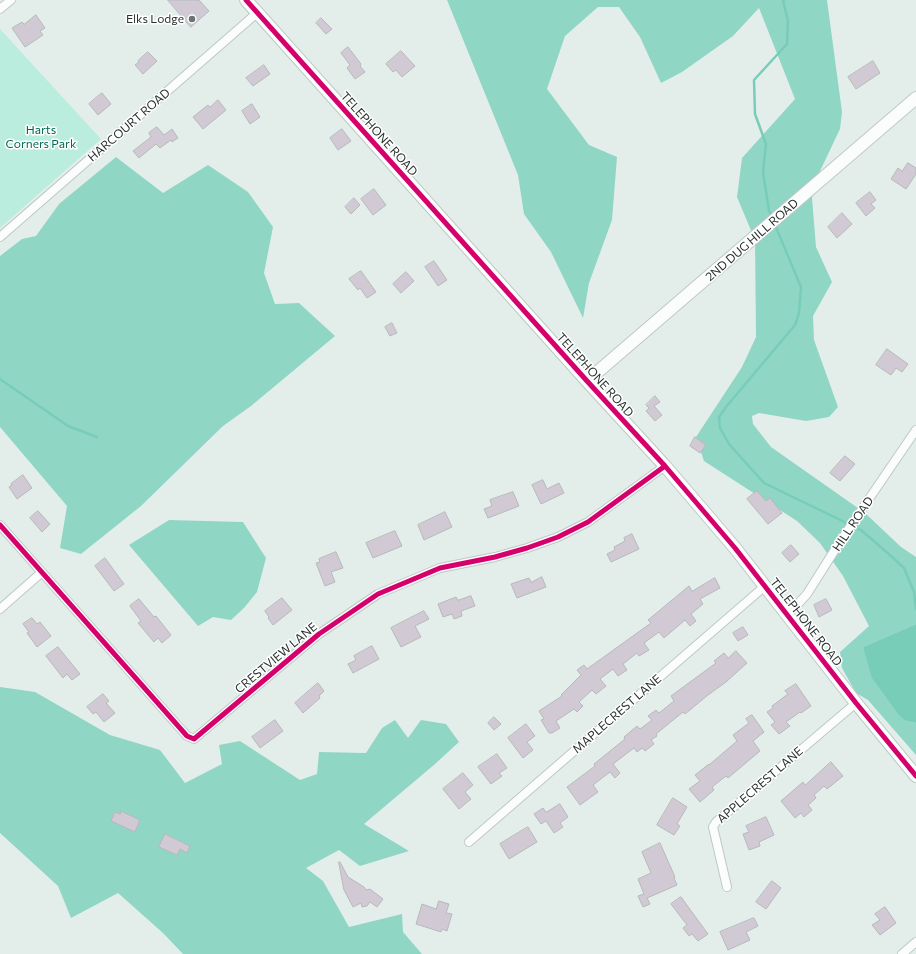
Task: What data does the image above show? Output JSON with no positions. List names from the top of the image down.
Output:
{
  "streets": {
    "street": [
      "HARCOURT ROAD",
      "TELEPHONE ROAD",
      "2ND DUG HILL ROAD",
      "HILL ROAD",
      "CRESTVIEW LANE",
      "MAPLECREST LANE",
      "APPLECREST LANE"
    ]
  },
  "crossings": [
    ["HARCOURT ROAD", "TELEPHONE ROAD"],
    ["TELEPHONE ROAD", "2ND DUG HILL ROAD"],
    ["TELEPHONE ROAD", "HILL ROAD"],
    ["TELEPHONE ROAD", "CRESTVIEW LANE"],
    ["TELEPHONE ROAD", "MAPLECREST LANE"],
    ["TELEPHONE ROAD", "APPLECREST LANE"]
  ],
  "parks": ["Harts Corners Park"],
  "places": ["Elks Lodge"]
}
